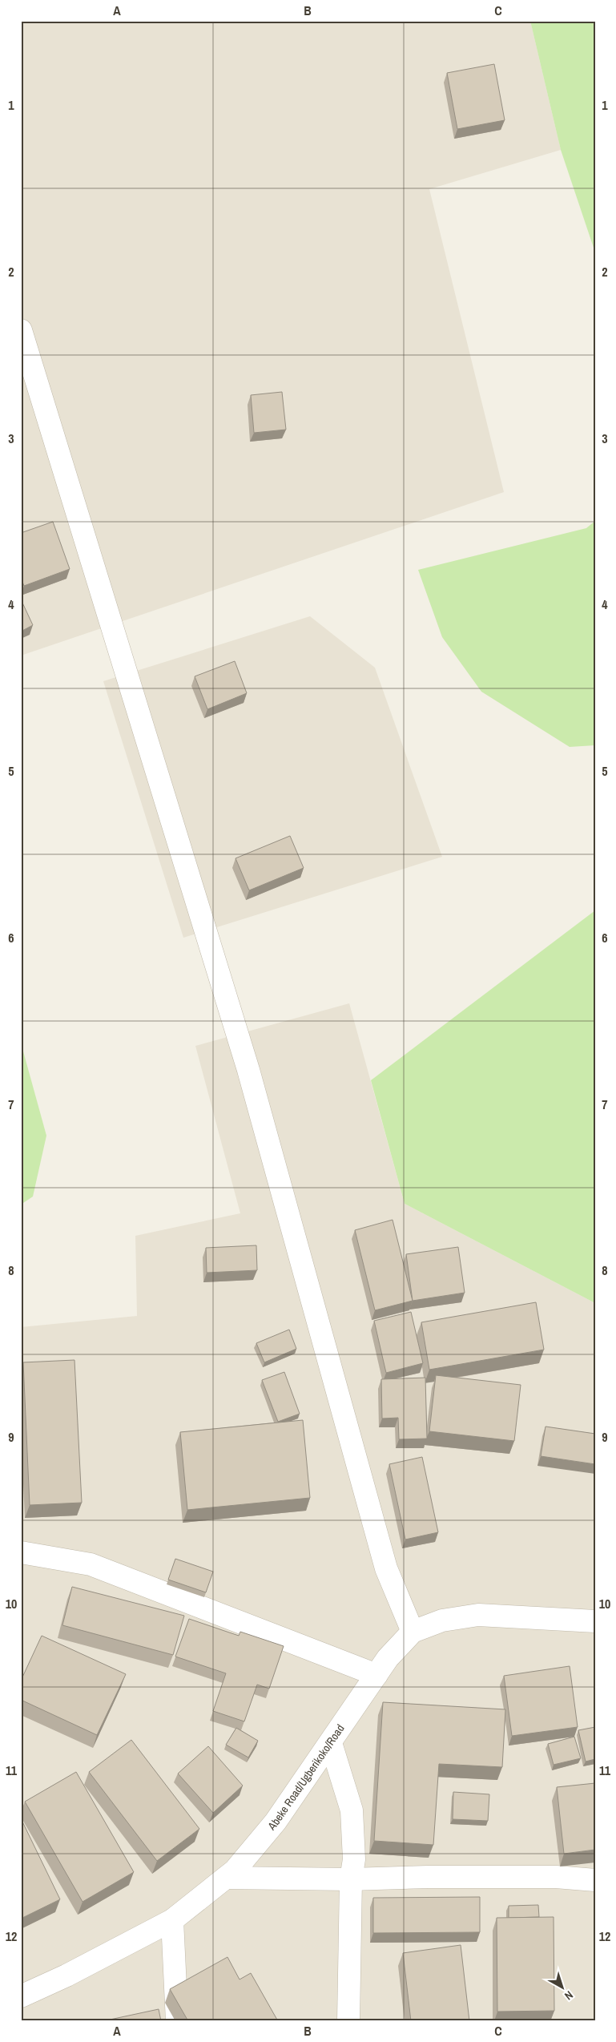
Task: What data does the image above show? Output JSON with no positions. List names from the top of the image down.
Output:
{
  "streets": {
    "street": ["Abeke Road/Ugberikoko/Road"]
  },
  "north": "bottom right",
  "grid": {
    "columns": ["A", "B", "C"],
    "rows": [
      "1",
      "2",
      "3",
      "4",
      "5",
      "6",
      "7",
      "8",
      "9",
      "10",
      "11",
      "12"
    ]
  }
}
